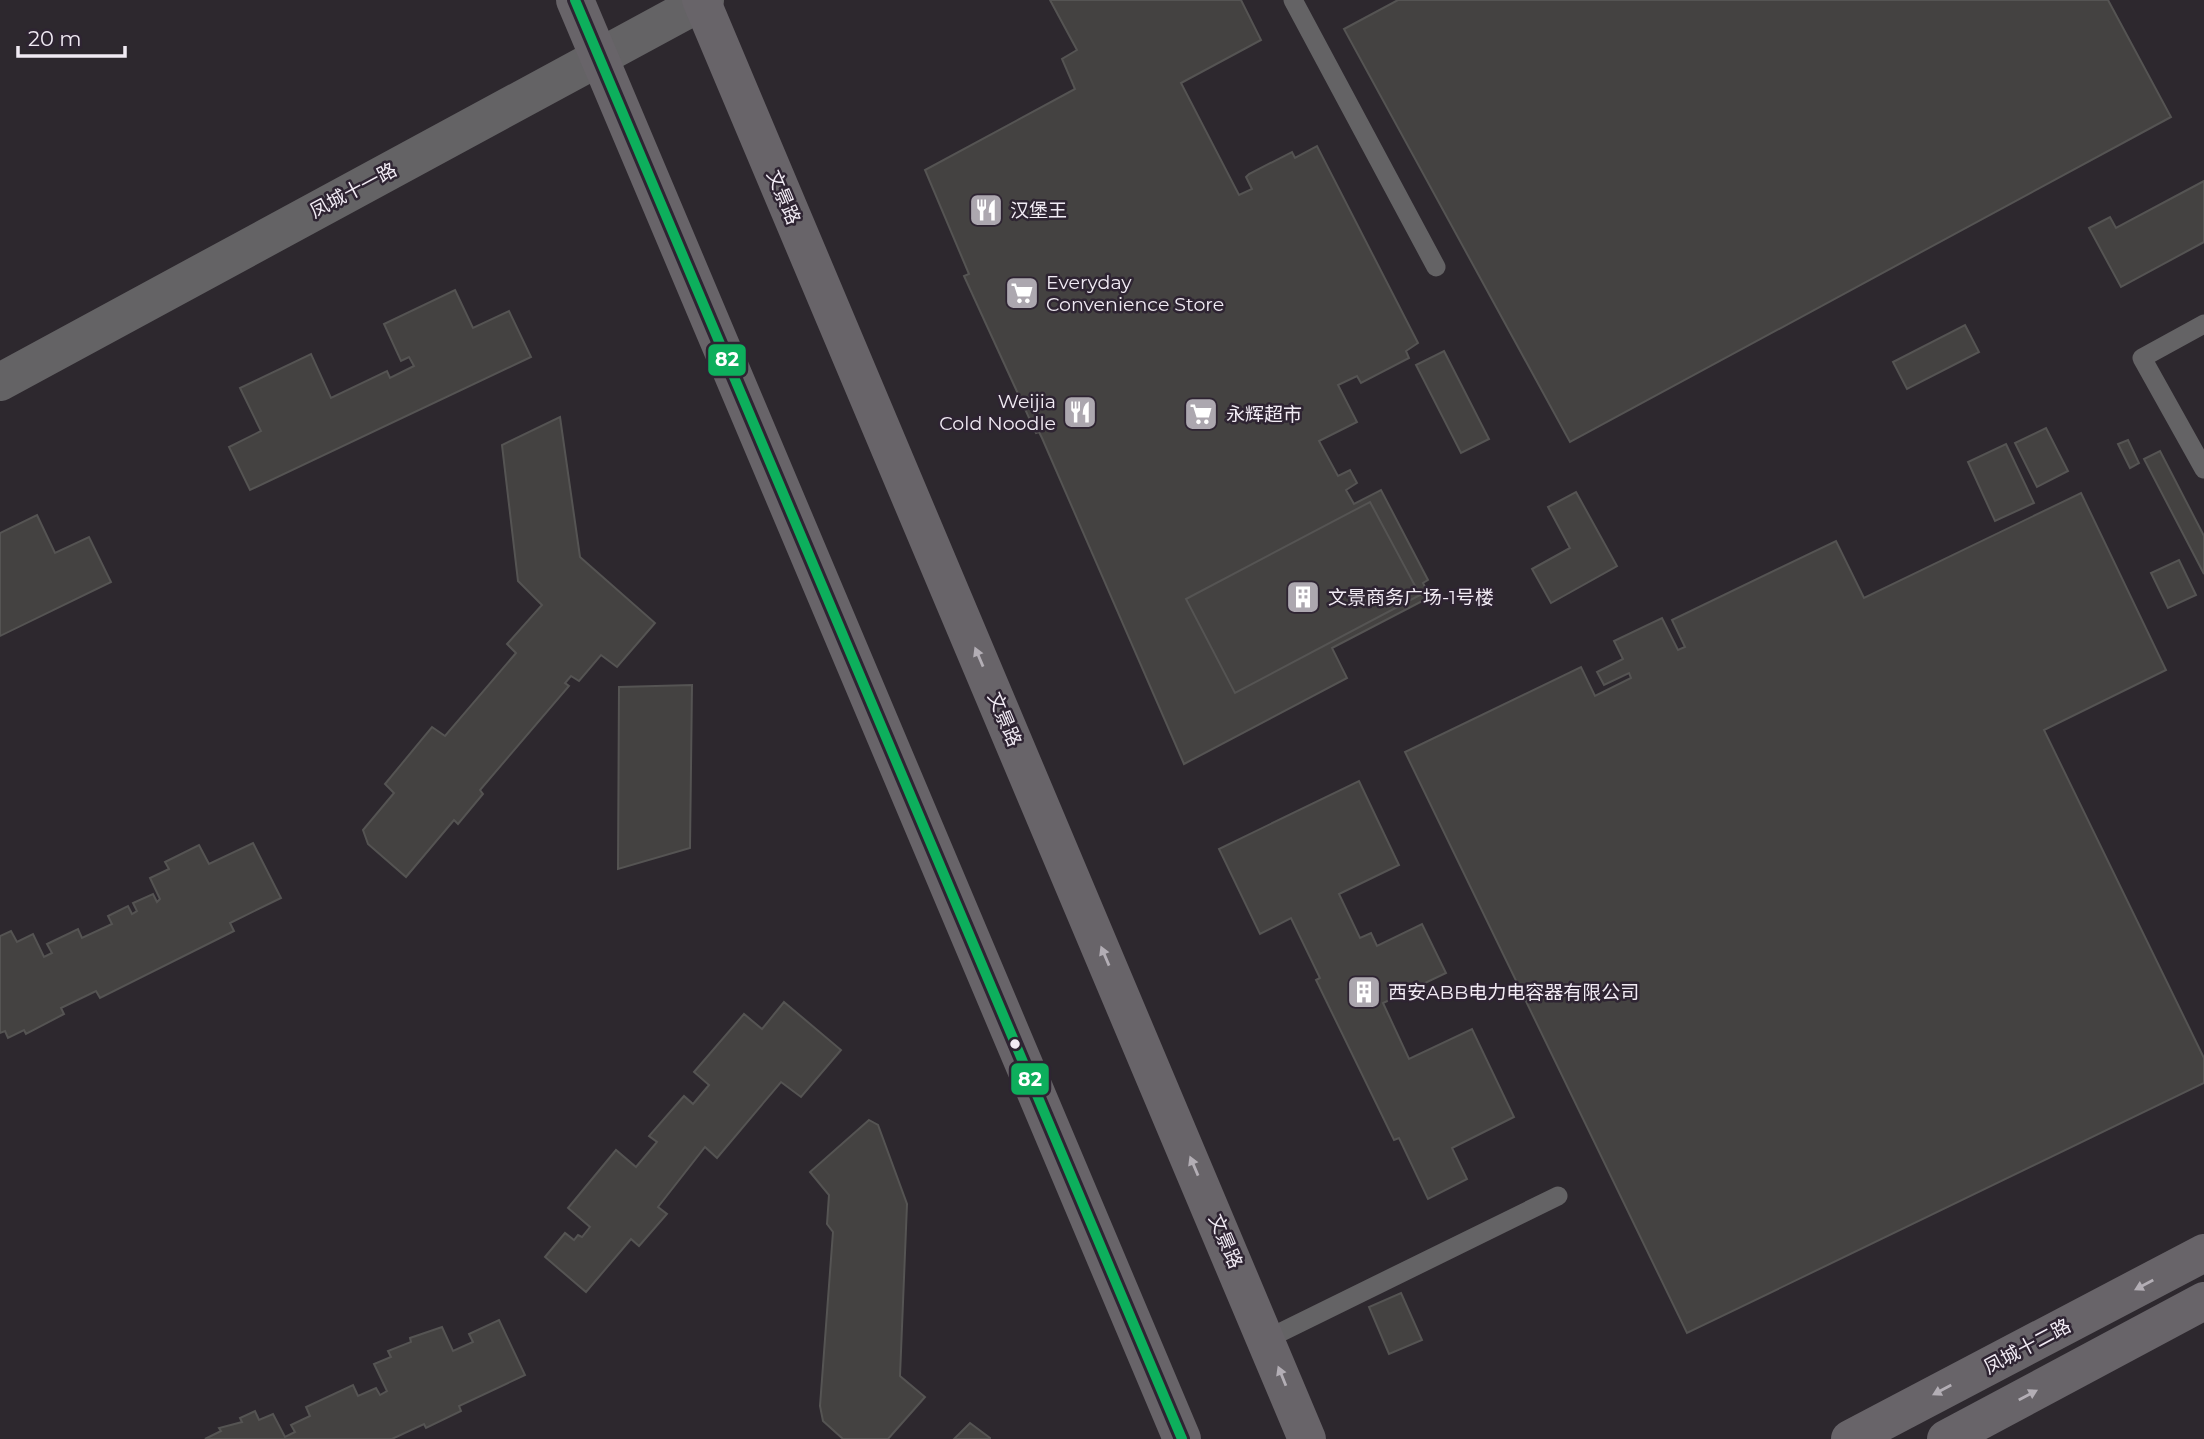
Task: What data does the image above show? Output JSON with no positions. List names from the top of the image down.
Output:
{
  "streets": {
    "main road": ["文景路", "凤城十二路"],
    "street": ["凤城十一路"]
  },
  "crossings": [
    ["凤城十一路", "文景路"]
  ],
  "places": {
    "restaurant": ["汉堡王", "Weijia Cold Noodle"],
    "supermarket": ["Everyday Convenience Store", "永辉超市"],
    "building": ["文景商务广场-1号楼", "西安ABB电力电容器有限公司"]
  },
  "lines": ["transit line 82"],
  "scale_bar": "20 m"
}
